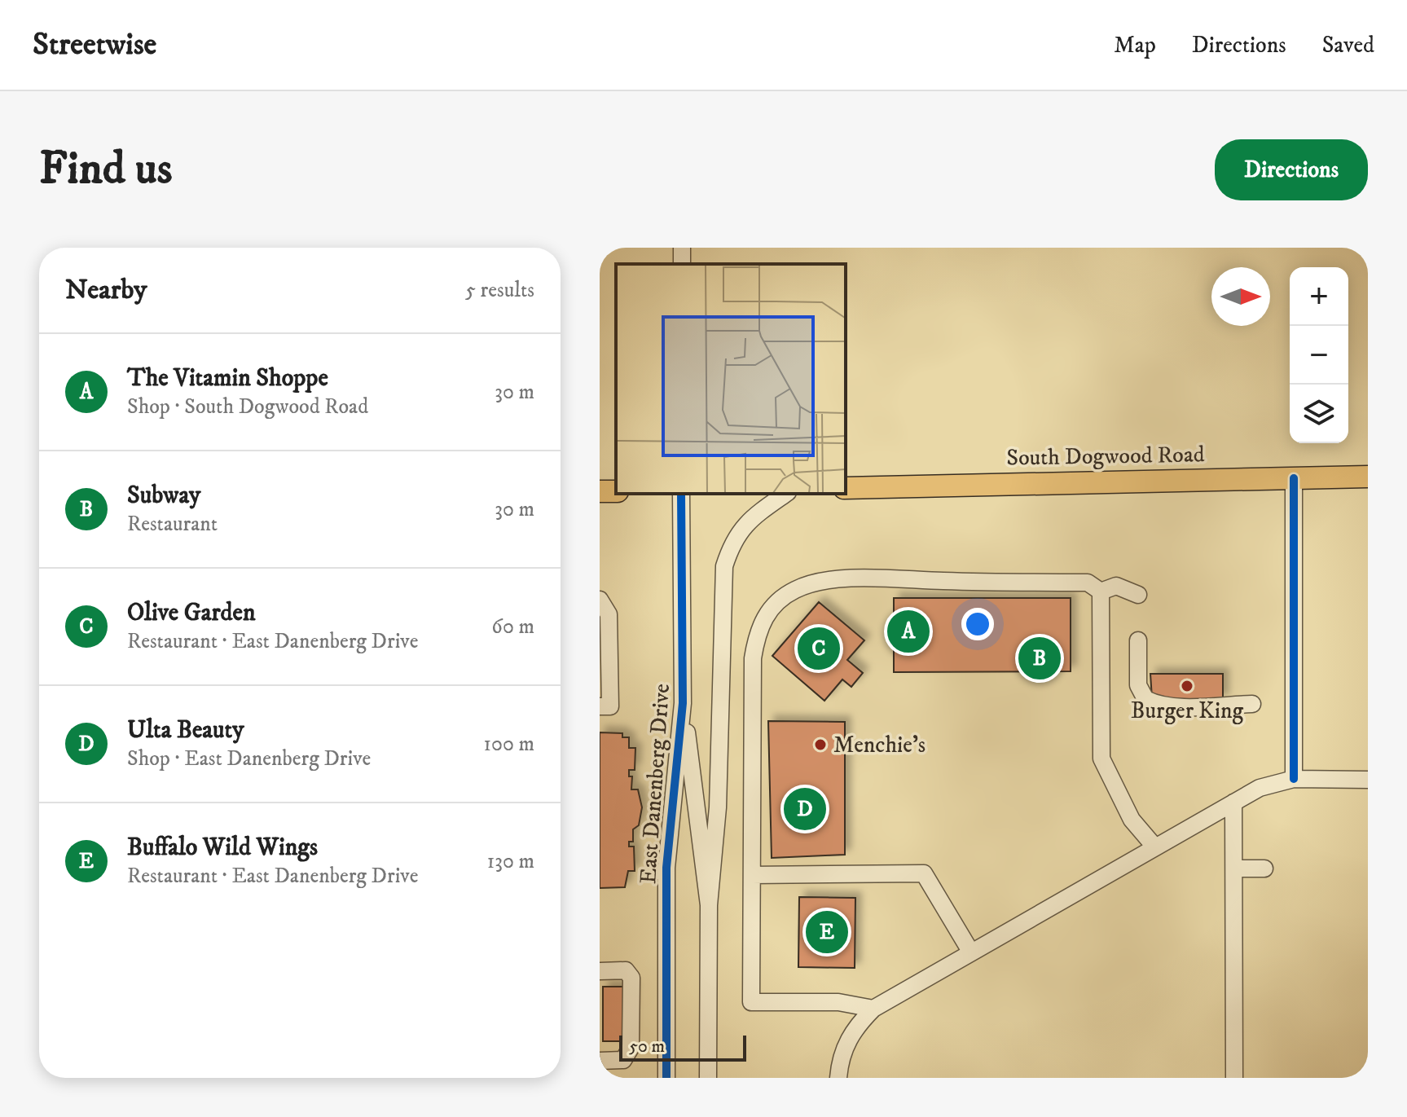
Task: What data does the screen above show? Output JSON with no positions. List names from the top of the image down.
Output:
{
  "streets": {
    "main road": ["South Dogwood Road"],
    "street": ["East Danenberg Drive"]
  },
  "places": ["Burger King", "Menchie's"],
  "scale_bar": "50 m",
  "north": "right",
  "page": {
    "header": "Streetwise",
    "nav": ["Map", "Directions", "Saved"],
    "buttons": "Directions",
    "title": "Find us",
    "heading": ["Nearby", "5 results"],
    "map_buttons": ["+", "−"],
    "list": [
      {
        "mark": "A",
        "name": "The Vitamin Shoppe",
        "note": "Shop · South Dogwood Road",
        "value": "30 m"
      },
      {
        "mark": "B",
        "name": "Subway",
        "note": "Restaurant",
        "value": "30 m"
      },
      {
        "mark": "C",
        "name": "Olive Garden",
        "note": "Restaurant · East Danenberg Drive",
        "value": "60 m"
      },
      {
        "mark": "D",
        "name": "Ulta Beauty",
        "note": "Shop · East Danenberg Drive",
        "value": "100 m"
      },
      {
        "mark": "E",
        "name": "Buffalo Wild Wings",
        "note": "Restaurant · East Danenberg Drive",
        "value": "130 m"
      }
    ],
    "pins": [
      "A",
      "C",
      "B",
      "D",
      "E"
    ],
    "scale": "50 m"
  }
}
